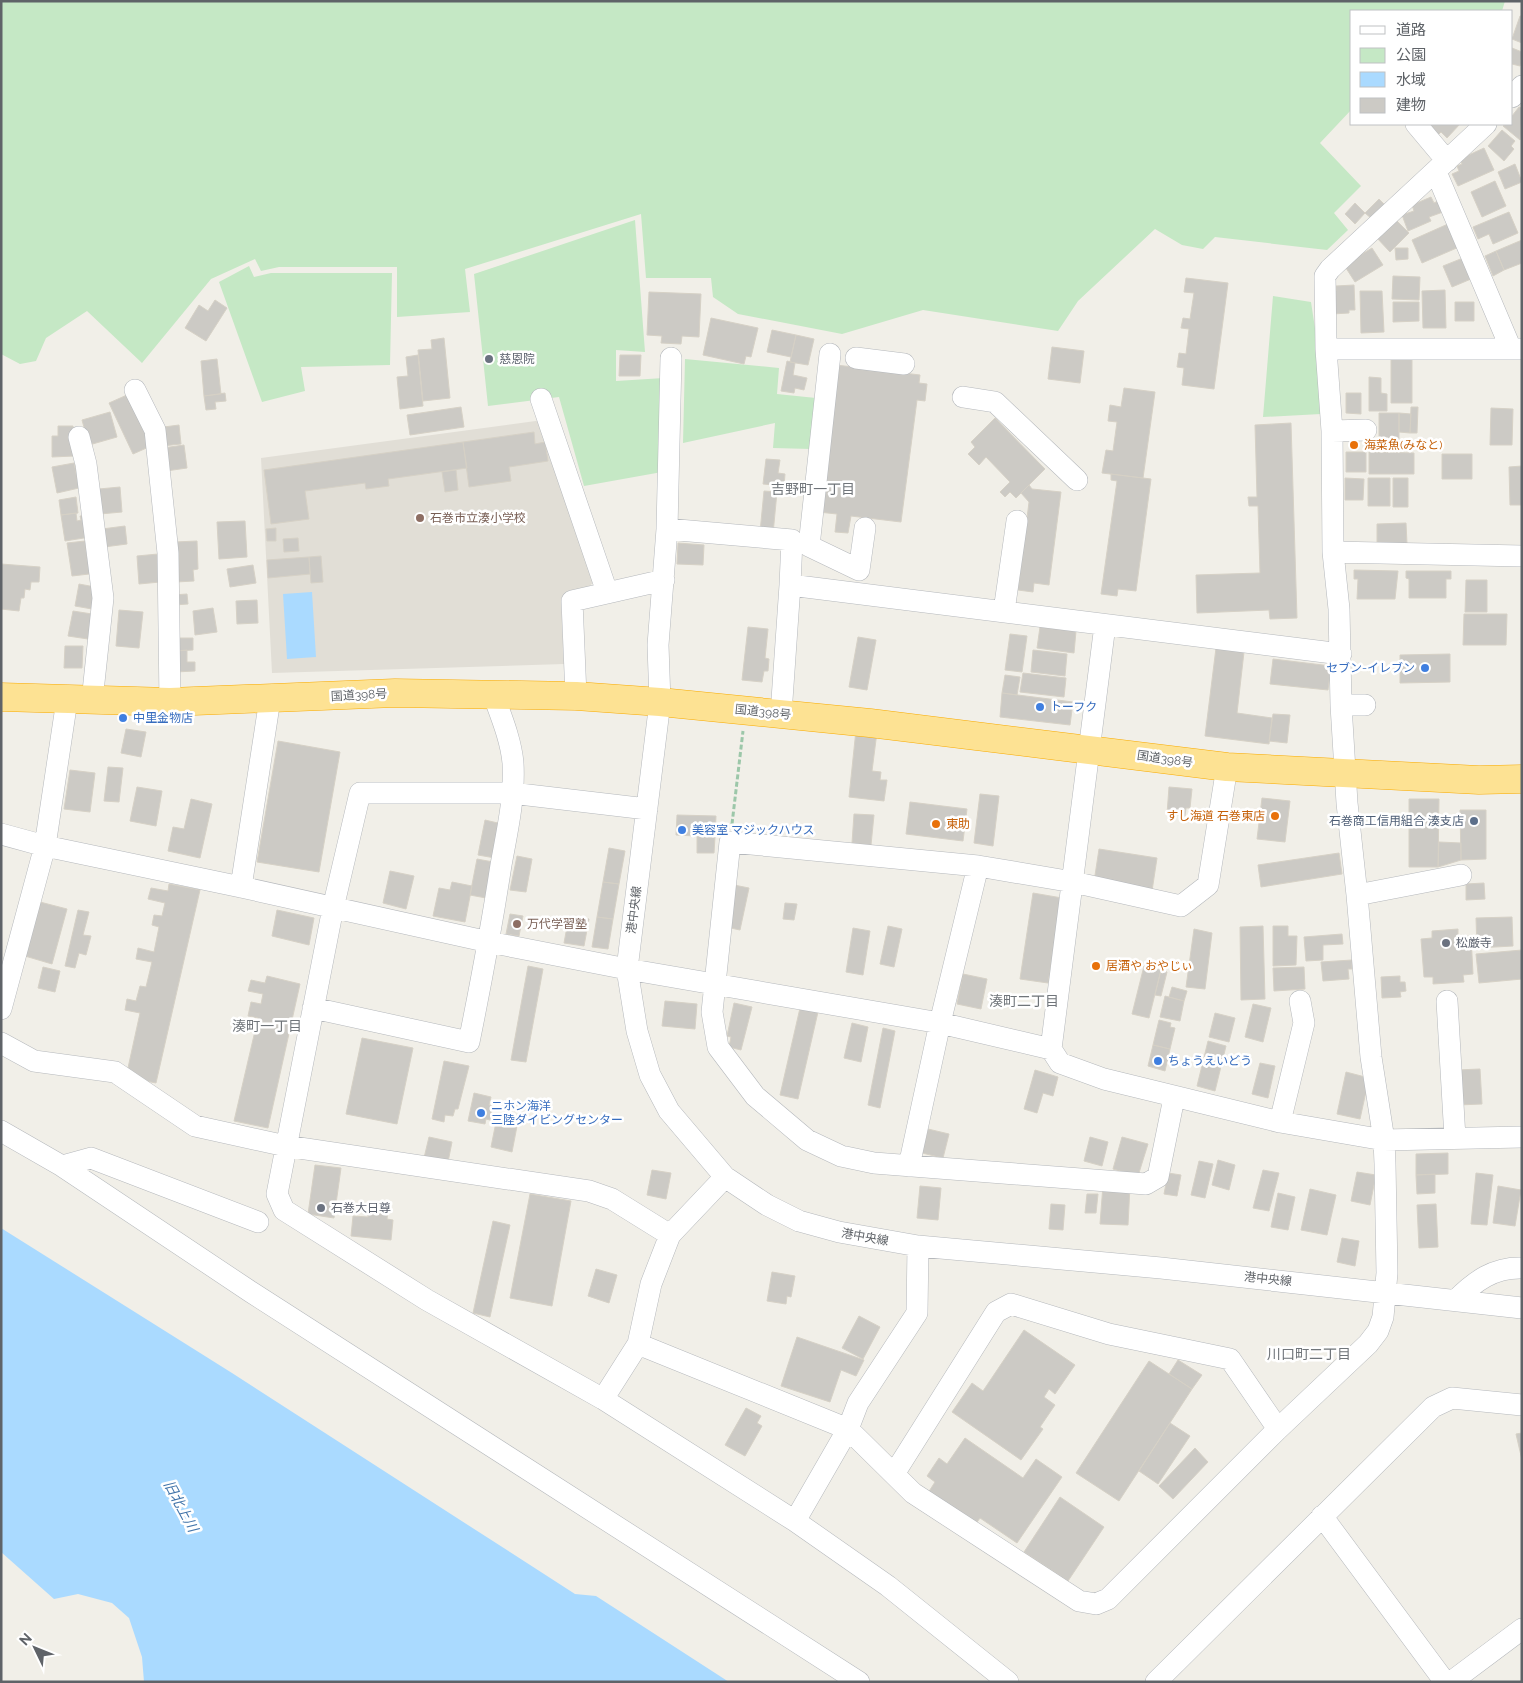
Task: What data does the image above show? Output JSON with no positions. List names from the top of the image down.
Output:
{
  "streets": {
    "highway": ["国道398号"],
    "street": ["港中央線"]
  },
  "crossings": [
    ["国道398号", "港中央線"]
  ],
  "districts": [
    "吉野町一丁目",
    "湊町二丁目",
    "湊町一丁目",
    "川口町二丁目"
  ],
  "water": ["旧北上川"],
  "places": [
    "慈恩院",
    "海菜魚(みなと)",
    "石巻市立湊小学校",
    "セブン-イレブン",
    "トーフク",
    "中里金物店",
    "すし海道 石巻東店",
    "石巻商工信用組合 湊支店",
    "東助",
    "美容室 マジックハウス",
    "万代学習塾",
    "松厳寺",
    "居酒や おやじぃ",
    "ちょうえいどう",
    "ニホン海洋 三陸ダイビングセンター",
    "石巻大日尊"
  ],
  "legend": [
    "道路",
    "公園",
    "水域",
    "建物"
  ],
  "north": "top left"
}
